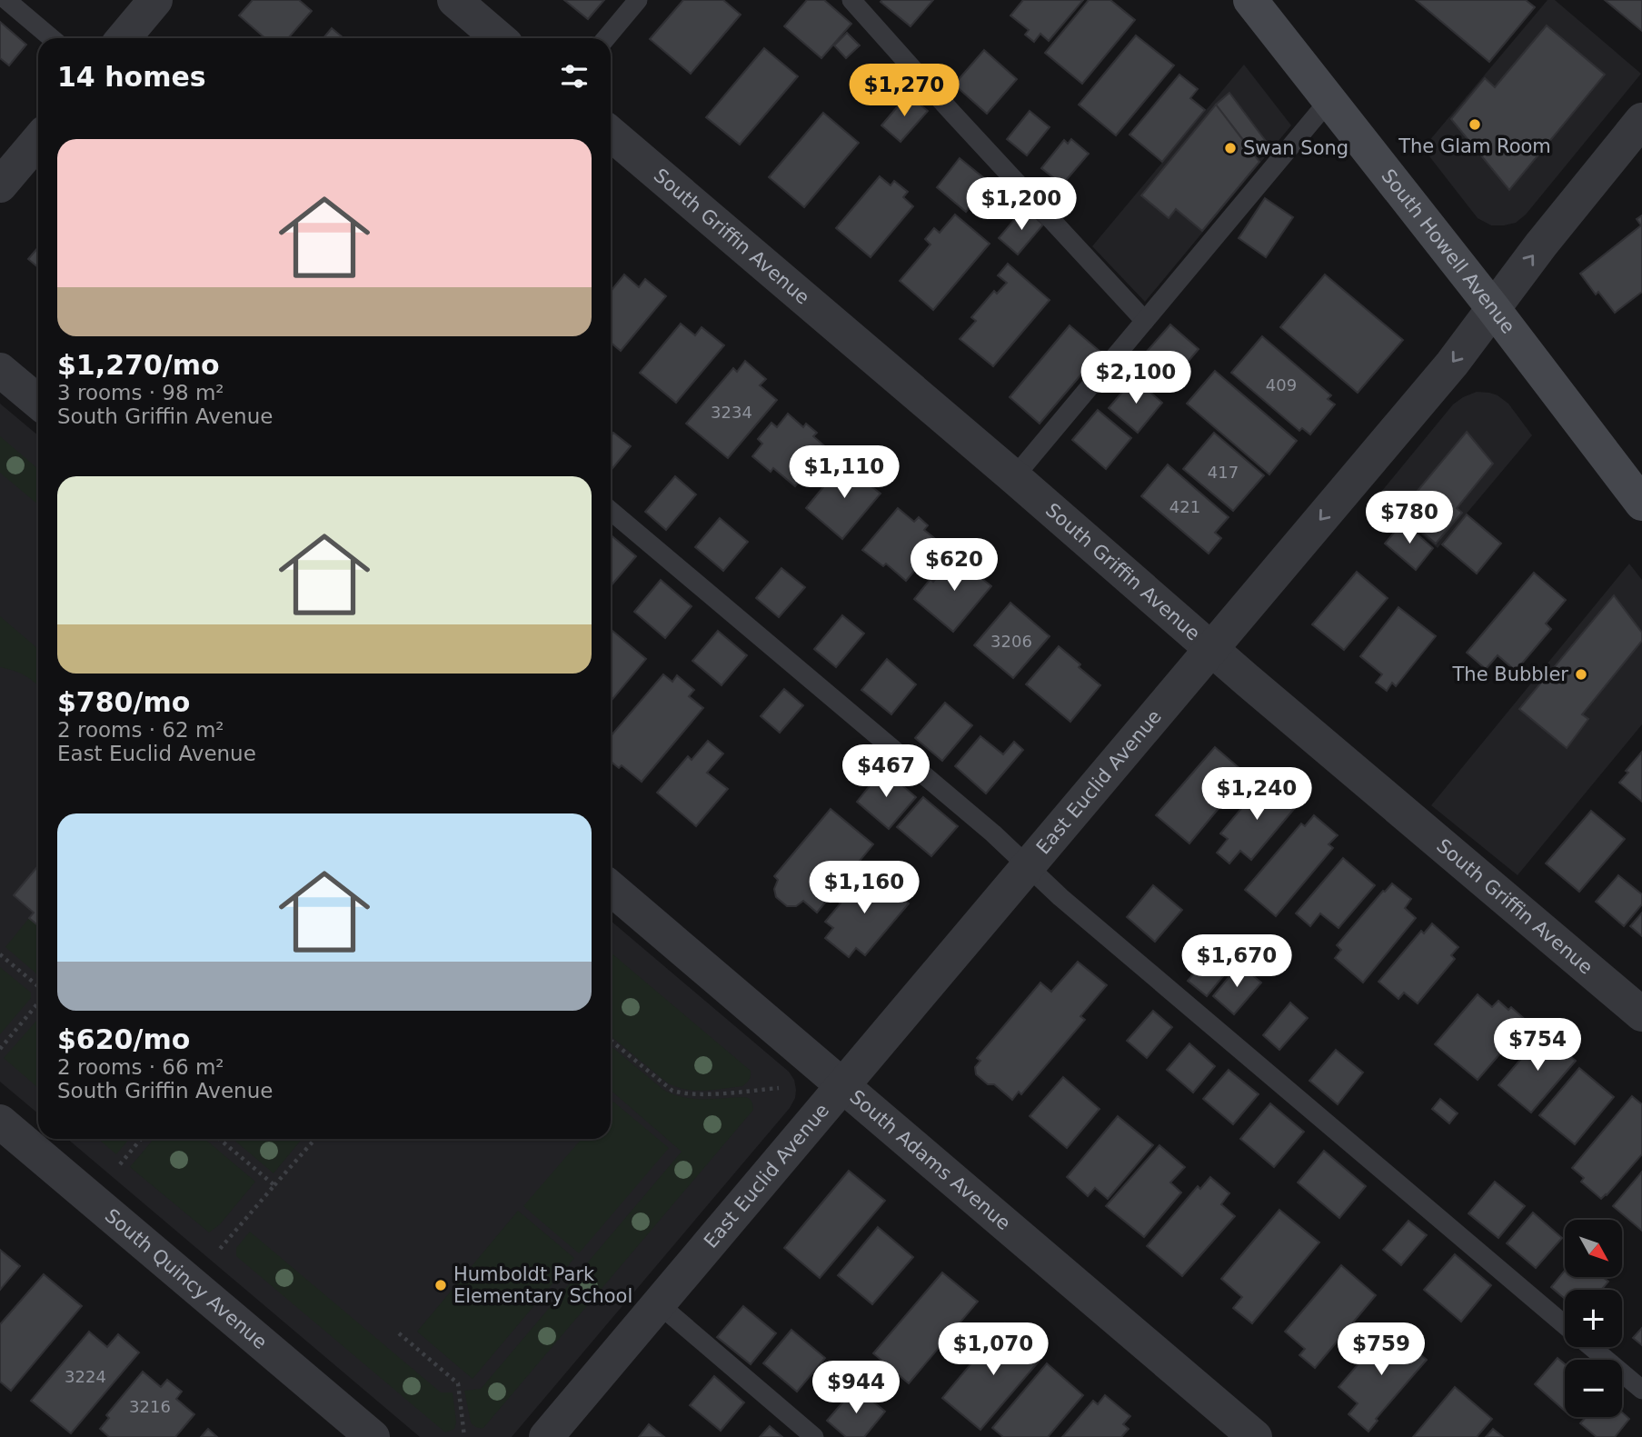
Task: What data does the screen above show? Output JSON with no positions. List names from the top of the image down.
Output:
{
  "streets": {
    "street": [
      "South Griffin Avenue",
      "South Howell Avenue",
      "East Euclid Avenue",
      "South Adams Avenue",
      "South Quincy Avenue"
    ]
  },
  "crossings": [
    ["South Griffin Avenue", "East Euclid Avenue"],
    ["South Howell Avenue", "East Euclid Avenue"],
    ["East Euclid Avenue", "South Adams Avenue"]
  ],
  "places": [
    "The Glam Room",
    "Swan Song",
    "The Bubbler",
    "Humboldt Park Elementary School"
  ],
  "house_numbers": [
    "409",
    "3234",
    "417",
    "421",
    "3206",
    "3224",
    "3216"
  ],
  "north": "bottom right",
  "page": {
    "heading": "14 homes",
    "price": [
      "$1,270",
      "$1,200",
      "$2,100",
      "$1,110",
      "$780",
      "$620",
      "$467",
      "$1,240",
      "$1,160",
      "$1,670",
      "$754",
      "$1,070",
      "$759",
      "$944"
    ],
    "list": [
      {
        "name": "$1,270/mo",
        "note": "3 rooms · 98 m² · South Griffin Avenue"
      },
      {
        "name": "$780/mo",
        "note": "2 rooms · 62 m² · East Euclid Avenue"
      },
      {
        "name": "$620/mo",
        "note": "2 rooms · 66 m² · South Griffin Avenue"
      }
    ],
    "map_buttons": ["+", "−"]
  }
}
